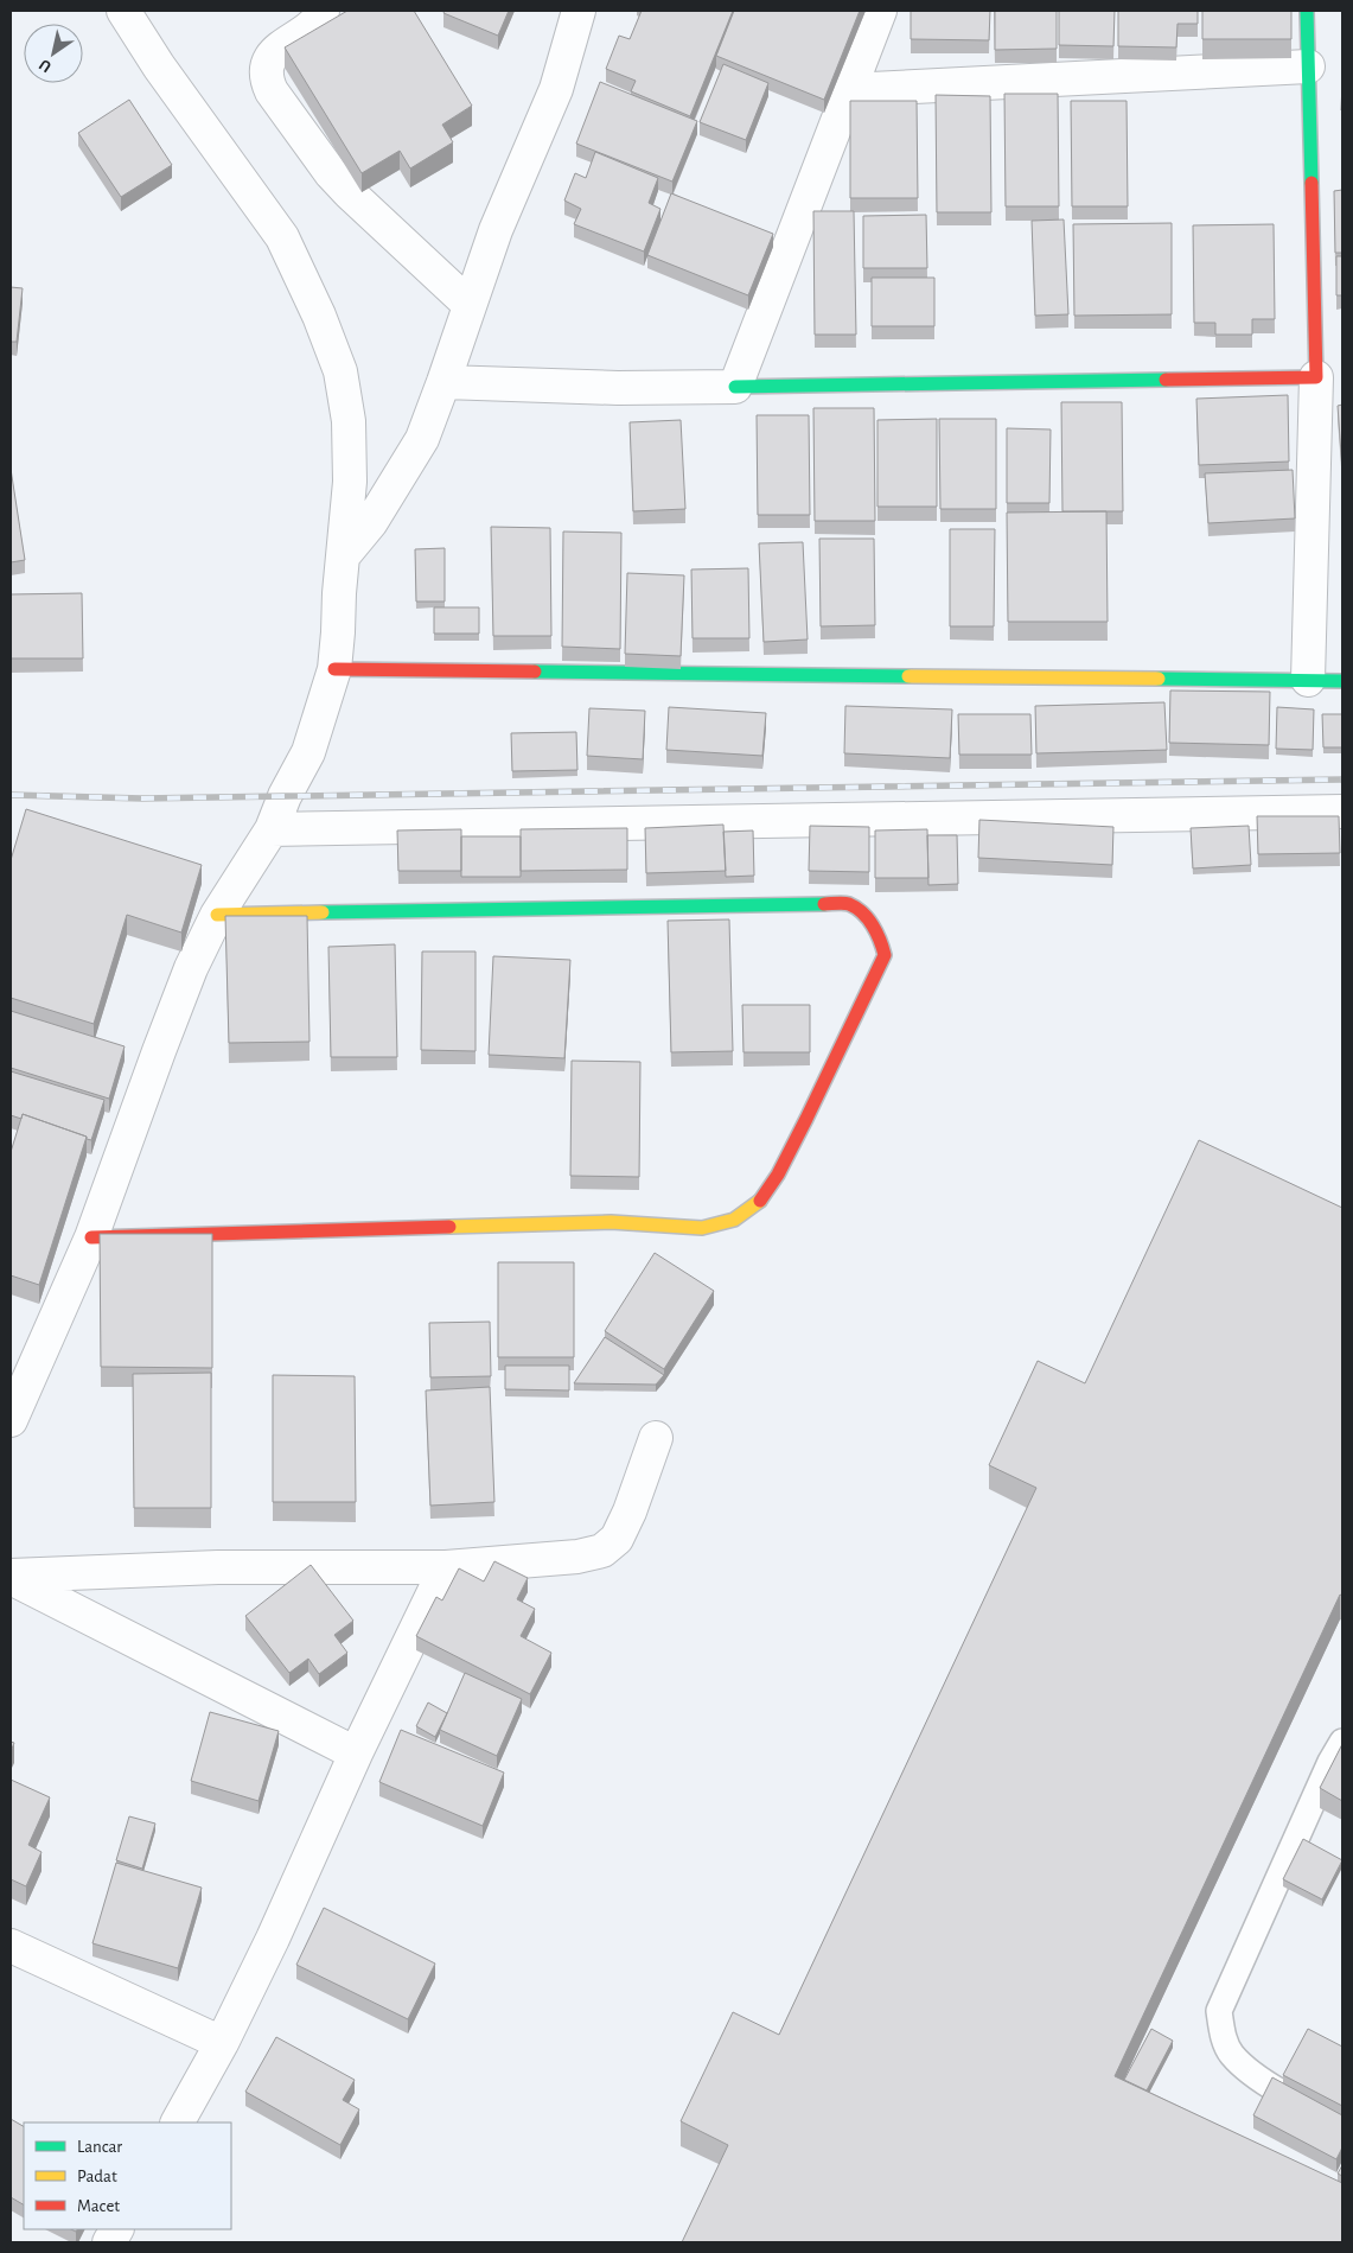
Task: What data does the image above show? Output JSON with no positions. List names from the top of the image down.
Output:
{
  "legend": ["Lancar", "Padat", "Macet"],
  "north": "bottom left"
}
